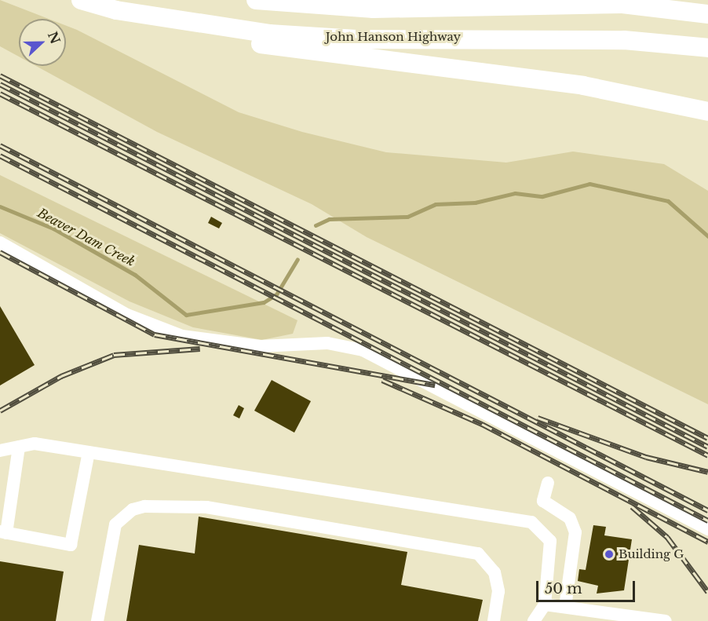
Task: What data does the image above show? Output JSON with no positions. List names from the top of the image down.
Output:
{
  "streets": {
    "highway": ["John Hanson Highway"]
  },
  "water": ["Beaver Dam Creek"],
  "places": ["Building G"],
  "scale_bar": "50 m",
  "north": "right"
}
